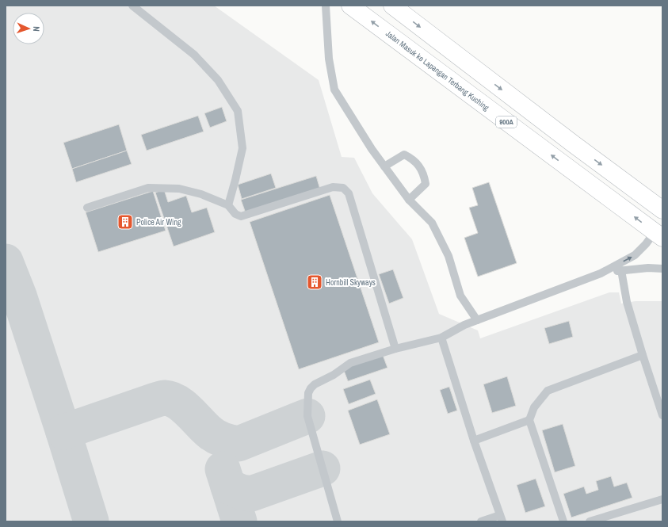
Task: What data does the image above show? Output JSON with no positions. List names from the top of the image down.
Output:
{
  "streets": {
    "highway": ["Jalan Masuk ke Lapangan Terbang Kuching", "900A"]
  },
  "places": {
    "building": ["Police Air Wing", "Hornbill Skyways"]
  },
  "north": "right"
}
